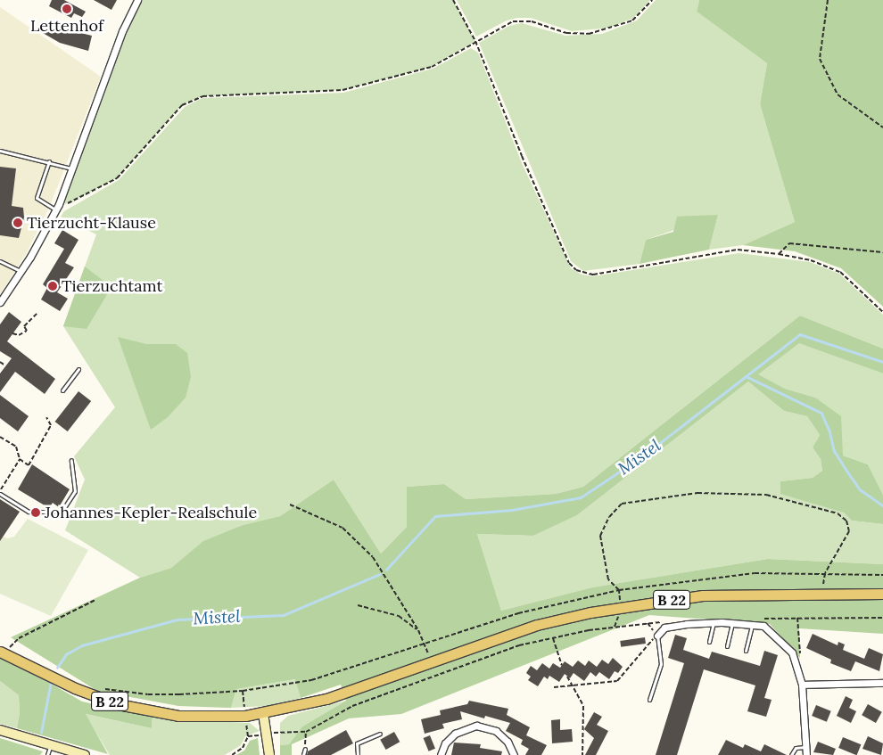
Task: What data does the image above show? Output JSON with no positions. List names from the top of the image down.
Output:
{
  "streets": {
    "main road": ["B 22"]
  },
  "water": ["Mistel"],
  "places": [
    "Lettenhof",
    "Tierzucht-Klause",
    "Tierzuchtamt",
    "Johannes-Kepler-Realschule"
  ]
}
